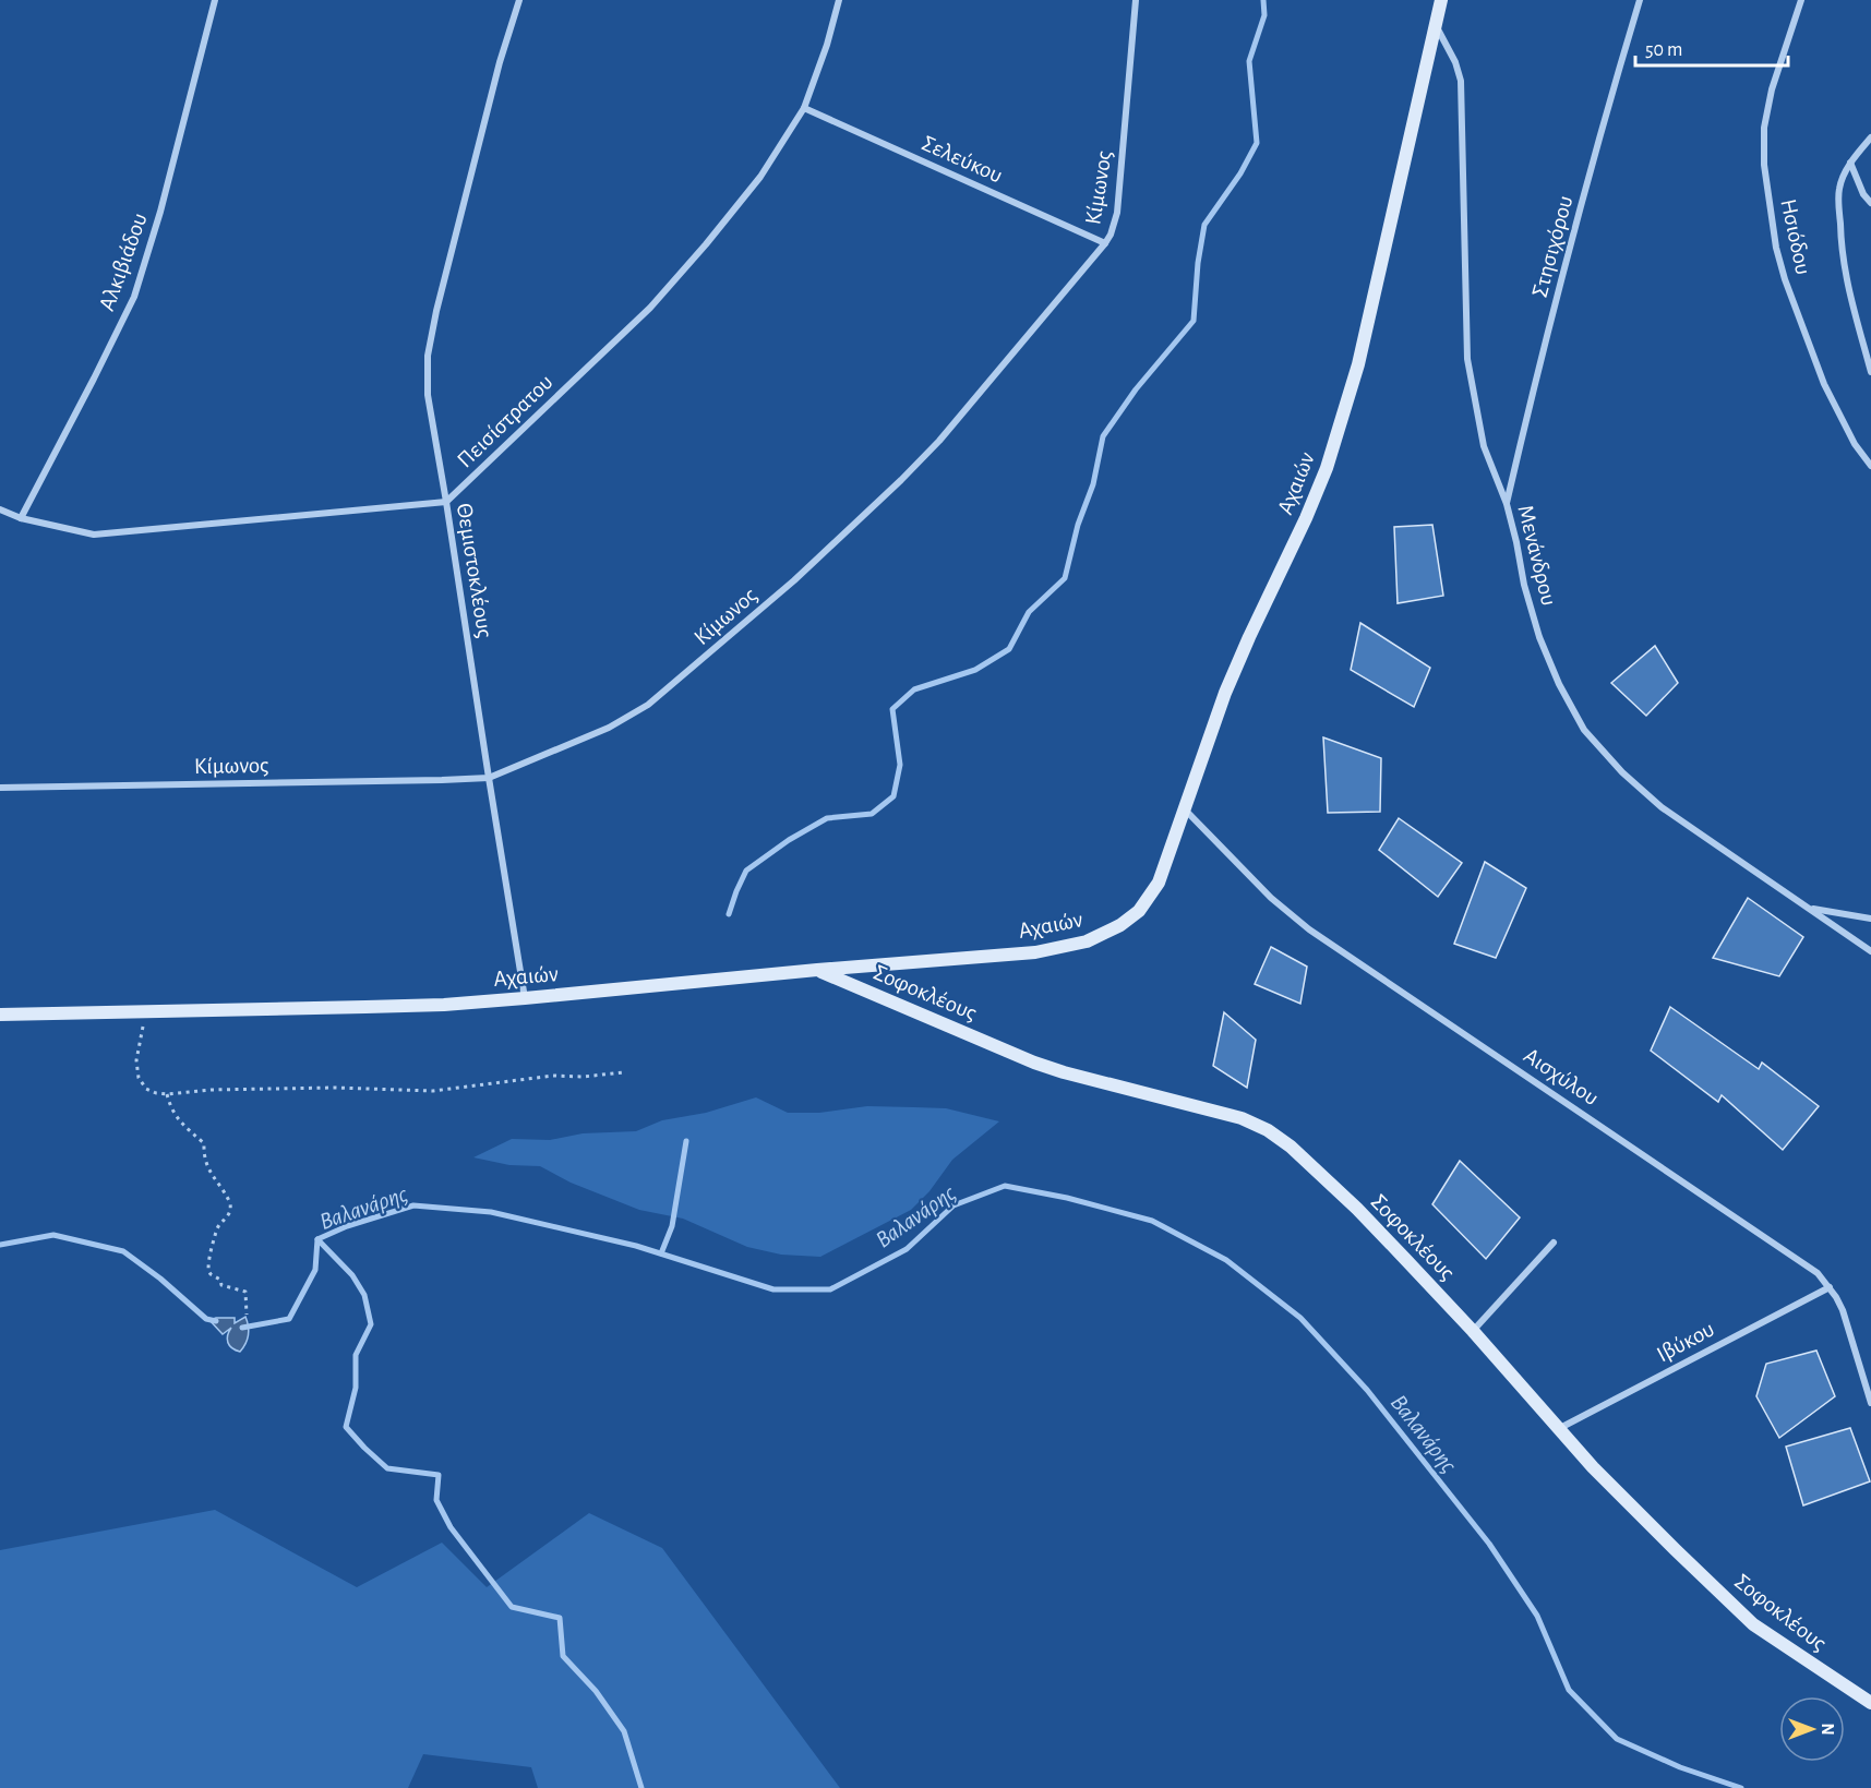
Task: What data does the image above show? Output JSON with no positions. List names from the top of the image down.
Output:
{
  "streets": {
    "main road": ["Αχαιών", "Σοφοκλέους"],
    "street": [
      "Σελεύκου",
      "Κίμωνος",
      "Ησιόδου",
      "Στησιχόρου",
      "Αλκιβιάδου",
      "Πεισίστρατου",
      "Μενάνδρου",
      "Θεμιστοκλέους",
      "Αισχύλου",
      "Ιβύκου"
    ]
  },
  "crossings": [
    ["Σελεύκου", "Κίμωνος"],
    ["Σελεύκου", "Πεισίστρατου"],
    ["Κίμωνος", "Θεμιστοκλέους"],
    ["Στησιχόρου", "Μενάνδρου"],
    ["Πεισίστρατου", "Θεμιστοκλέους"],
    ["Αχαιών", "Μενάνδρου"],
    ["Αχαιών", "Θεμιστοκλέους"],
    ["Αχαιών", "Σοφοκλέους"],
    ["Αχαιών", "Αισχύλου"],
    ["Σοφοκλέους", "Ιβύκου"],
    ["Αισχύλου", "Ιβύκου"]
  ],
  "water": ["Βαλανάρης"],
  "scale_bar": "50 m",
  "north": "right"
}
